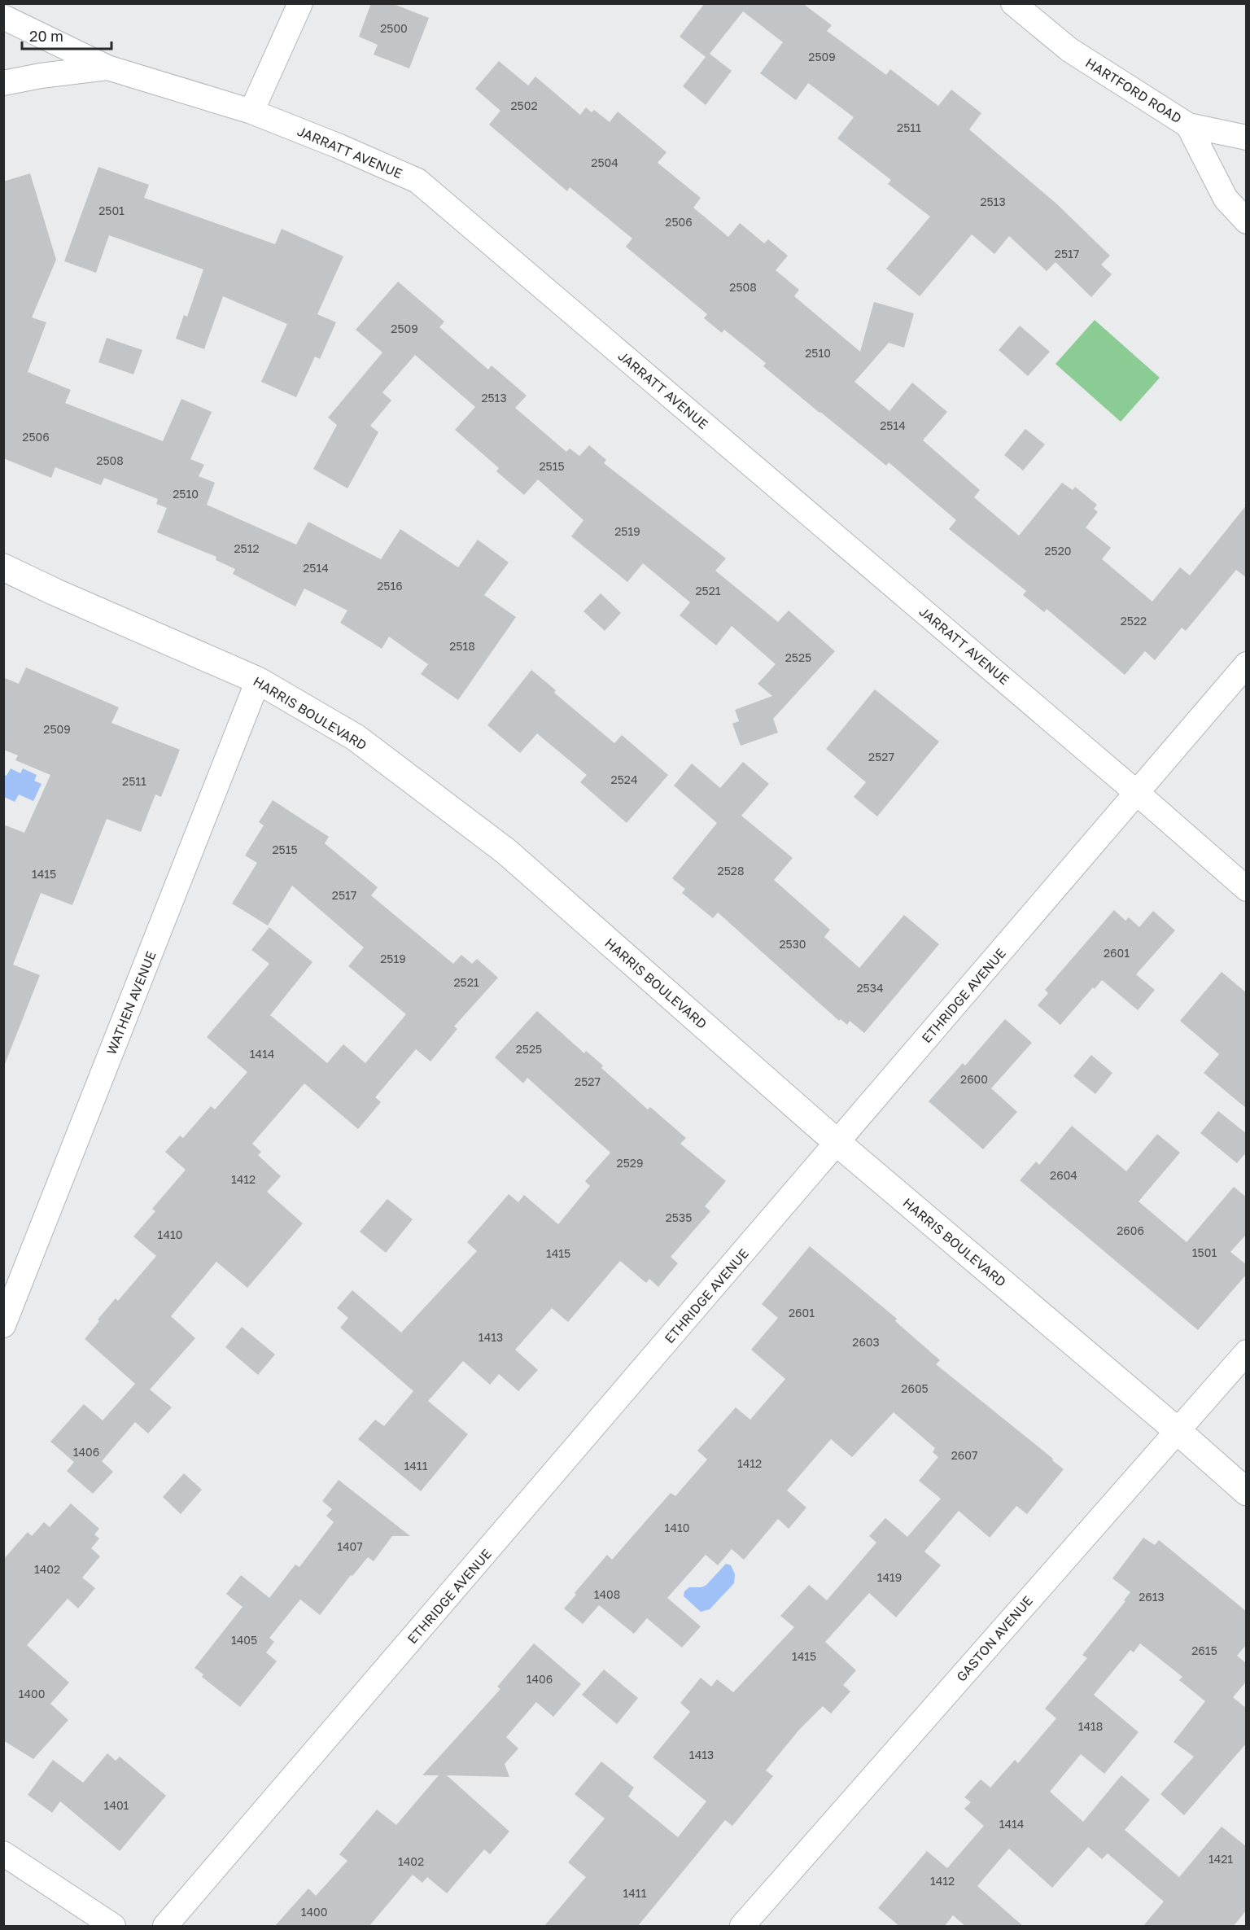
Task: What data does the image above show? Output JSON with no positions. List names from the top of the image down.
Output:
{
  "streets": {
    "street": [
      "HARTFORD ROAD",
      "JARRATT AVENUE",
      "HARRIS BOULEVARD",
      "ETHRIDGE AVENUE",
      "WATHEN AVENUE",
      "GASTON AVENUE"
    ]
  },
  "crossings": [
    ["JARRATT AVENUE", "ETHRIDGE AVENUE"],
    ["HARRIS BOULEVARD", "ETHRIDGE AVENUE"],
    ["HARRIS BOULEVARD", "WATHEN AVENUE"],
    ["HARRIS BOULEVARD", "GASTON AVENUE"]
  ],
  "house_numbers": [
    "2500",
    "2509",
    "2502",
    "2511",
    "2504",
    "2513",
    "2501",
    "2506",
    "2517",
    "2508",
    "2509",
    "2510",
    "2513",
    "2514",
    "2506",
    "2508",
    "2515",
    "2510",
    "2519",
    "2512",
    "2520",
    "2514",
    "2516",
    "2521",
    "2522",
    "2518",
    "2525",
    "2509",
    "2527",
    "2524",
    "2511",
    "2515",
    "2528",
    "1415",
    "2517",
    "2530",
    "2601",
    "2519",
    "2521",
    "2534",
    "2525",
    "1414",
    "2600",
    "2527",
    "2529",
    "2604",
    "1412",
    "2535",
    "2606",
    "1410",
    "1501",
    "1415",
    "2601",
    "1413",
    "2603",
    "2605",
    "1406",
    "2607",
    "1412",
    "1411",
    "1410",
    "1407",
    "1402",
    "1419",
    "1408",
    "2613",
    "1405",
    "2615",
    "1415",
    "1406",
    "1400",
    "1418",
    "1413",
    "1401",
    "1414",
    "1421",
    "1402",
    "1412",
    "1411",
    "1400"
  ],
  "scale_bar": "20 m"
}
